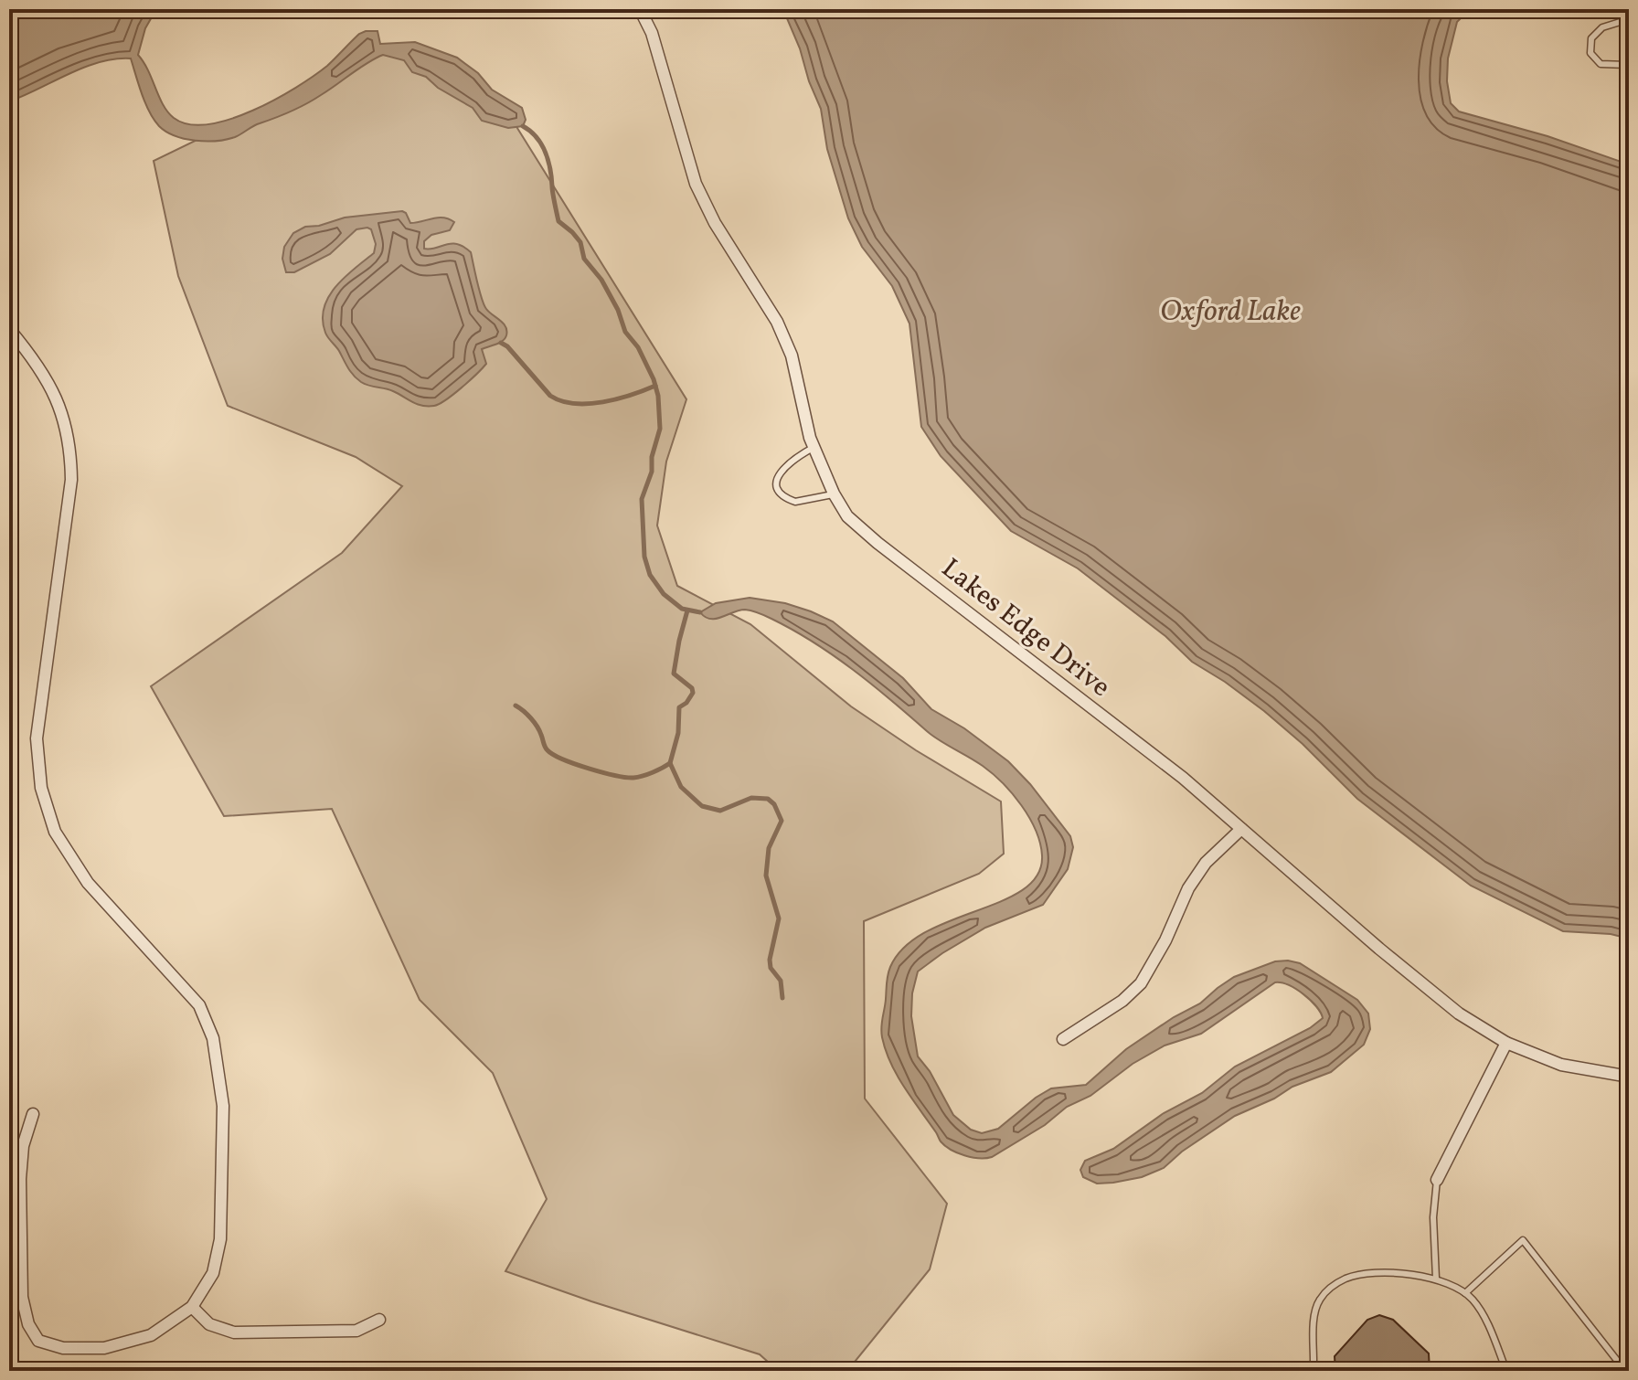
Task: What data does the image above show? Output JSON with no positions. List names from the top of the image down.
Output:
{
  "streets": {
    "street": ["Lakes Edge Drive"]
  },
  "water": ["Oxford Lake"]
}
